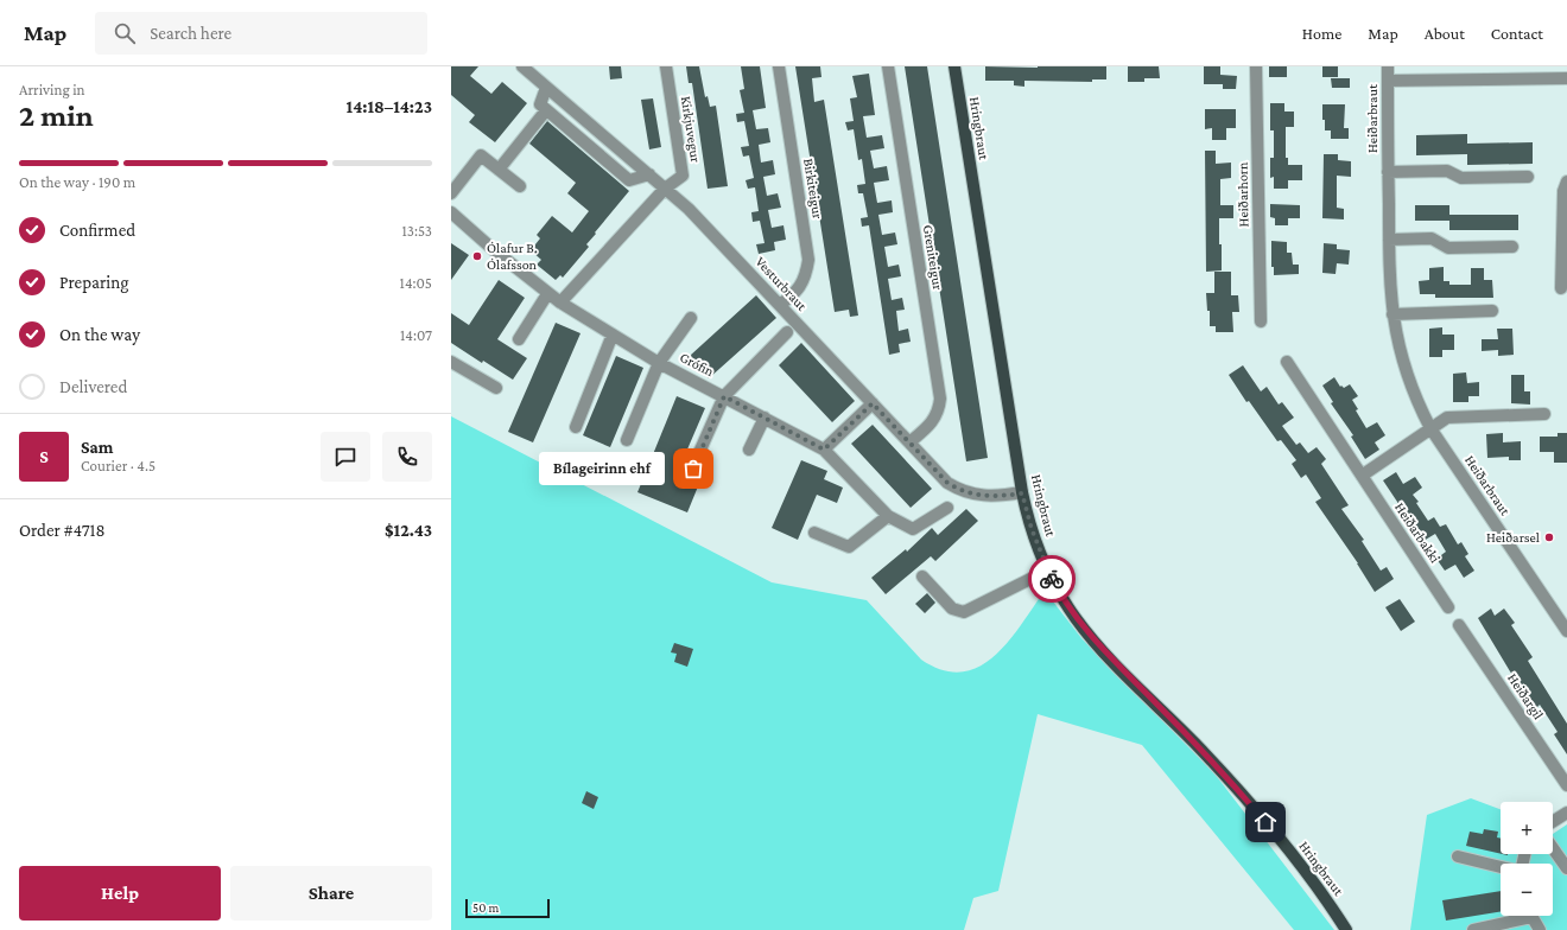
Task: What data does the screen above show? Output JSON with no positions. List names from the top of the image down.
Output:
{
  "streets": {
    "main road": ["Hringbraut"],
    "street": [
      "Heiðarbraut",
      "Kirkjuvegur",
      "Birkiteigur",
      "Heiðarhorn",
      "Greniteigur",
      "Vesturbraut",
      "Grófin",
      "Heiðarbakki",
      "Heiðargil"
    ]
  },
  "crossings": [
    ["Hringbraut", "Vesturbraut"],
    ["Kirkjuvegur", "Vesturbraut"],
    ["Birkiteigur", "Vesturbraut"],
    ["Greniteigur", "Vesturbraut"]
  ],
  "places": ["Ólafur B. Ólafsson", "Bílageirinn ehf", "Heiðarsel"],
  "scale_bar": "50 m",
  "page": {
    "header": "Map",
    "search": "Search here",
    "nav": [
      "Home",
      "Map",
      "About",
      "Contact"
    ],
    "heading": ["2 min", "Arriving in", "14:18–14:23"],
    "panel": [
      "Sam",
      "Courier · 4.5",
      "Order #4718",
      "$12.43"
    ],
    "bar": "On the way · 190 m",
    "list": [
      ["Confirmed", "13:53"],
      ["Preparing", "14:05"],
      ["On the way", "14:07"],
      "Delivered"
    ],
    "round": "S",
    "bubble": "Bílageirinn ehf",
    "map_buttons": ["+", "−"],
    "buttons": ["Help", "Share"],
    "scale": "50 m"
  }
}
